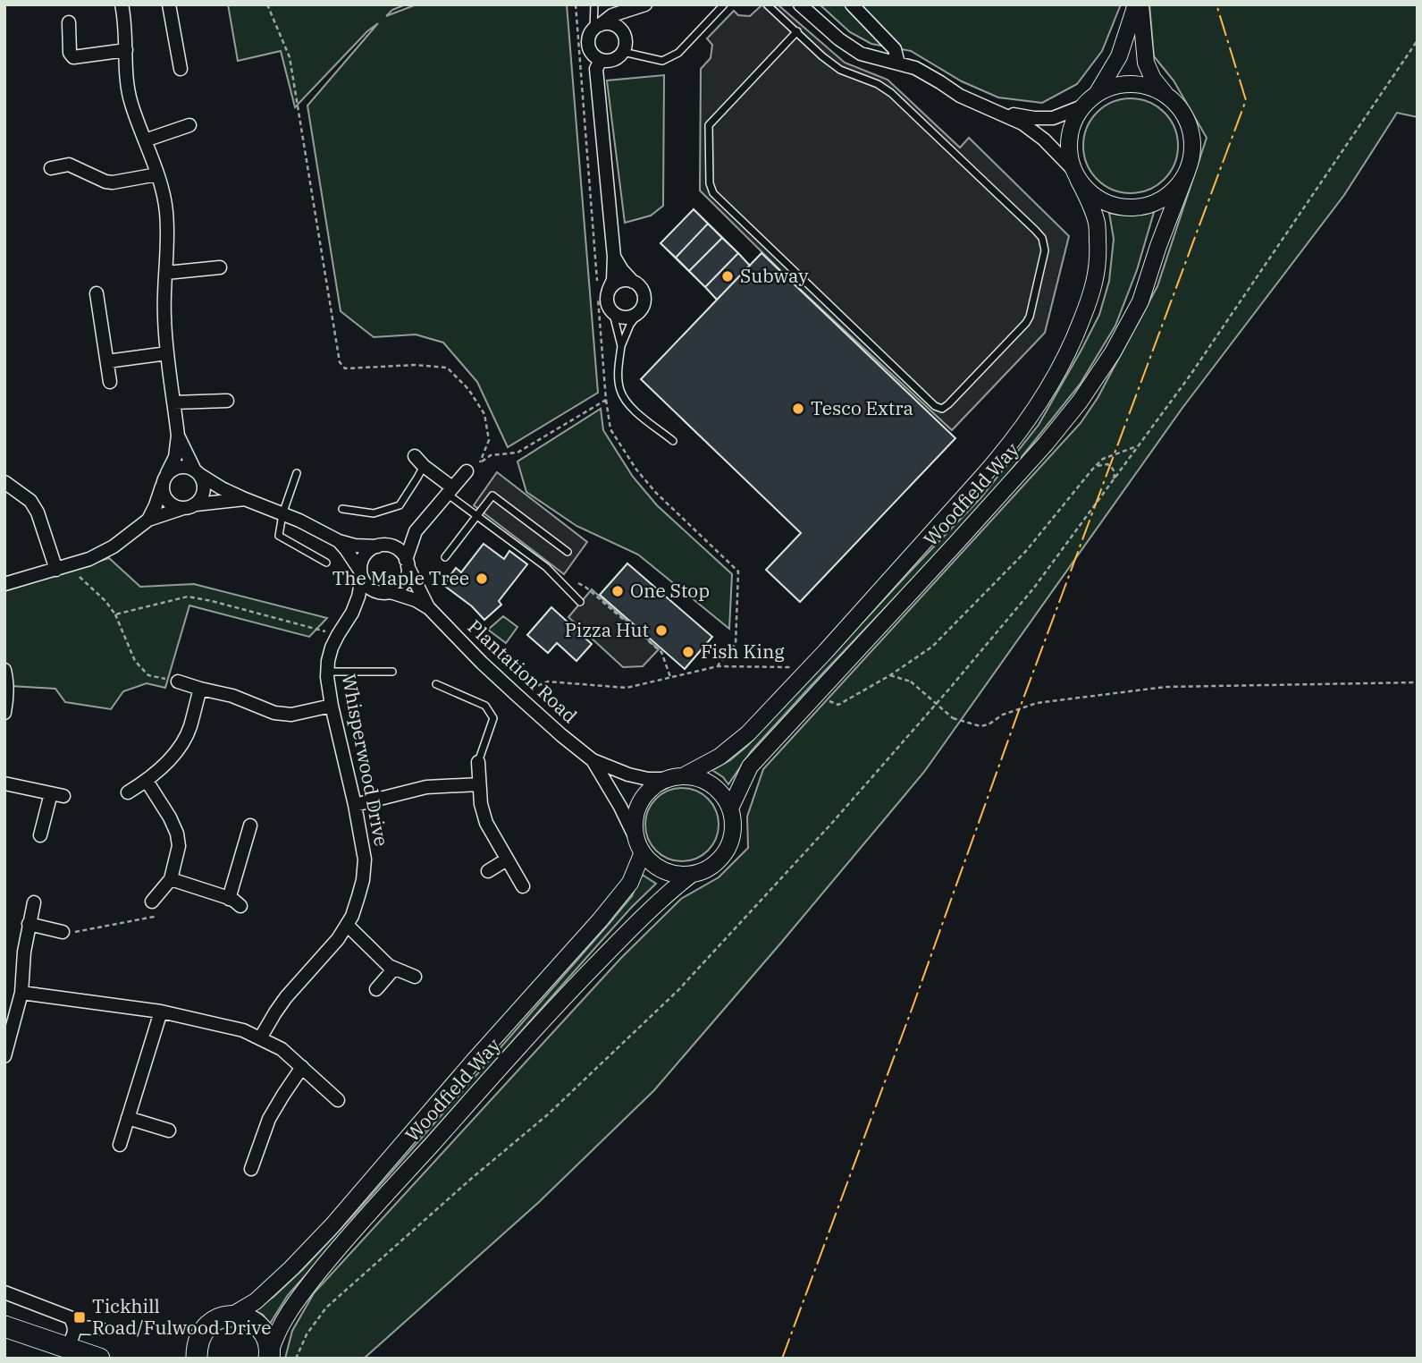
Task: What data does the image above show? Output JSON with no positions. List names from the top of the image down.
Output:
{
  "streets": {
    "street": ["Woodfield Way", "Plantation Road", "Whisperwood Drive"]
  },
  "crossings": [
    ["Woodfield Way", "Plantation Road"],
    ["Plantation Road", "Whisperwood Drive"]
  ],
  "places": {
    "other": [
      "Subway",
      "Tesco Extra",
      "The Maple Tree",
      "One Stop",
      "Pizza Hut",
      "Fish King"
    ],
    "transit": ["Tickhill Road/Fulwood Drive"]
  }
}
